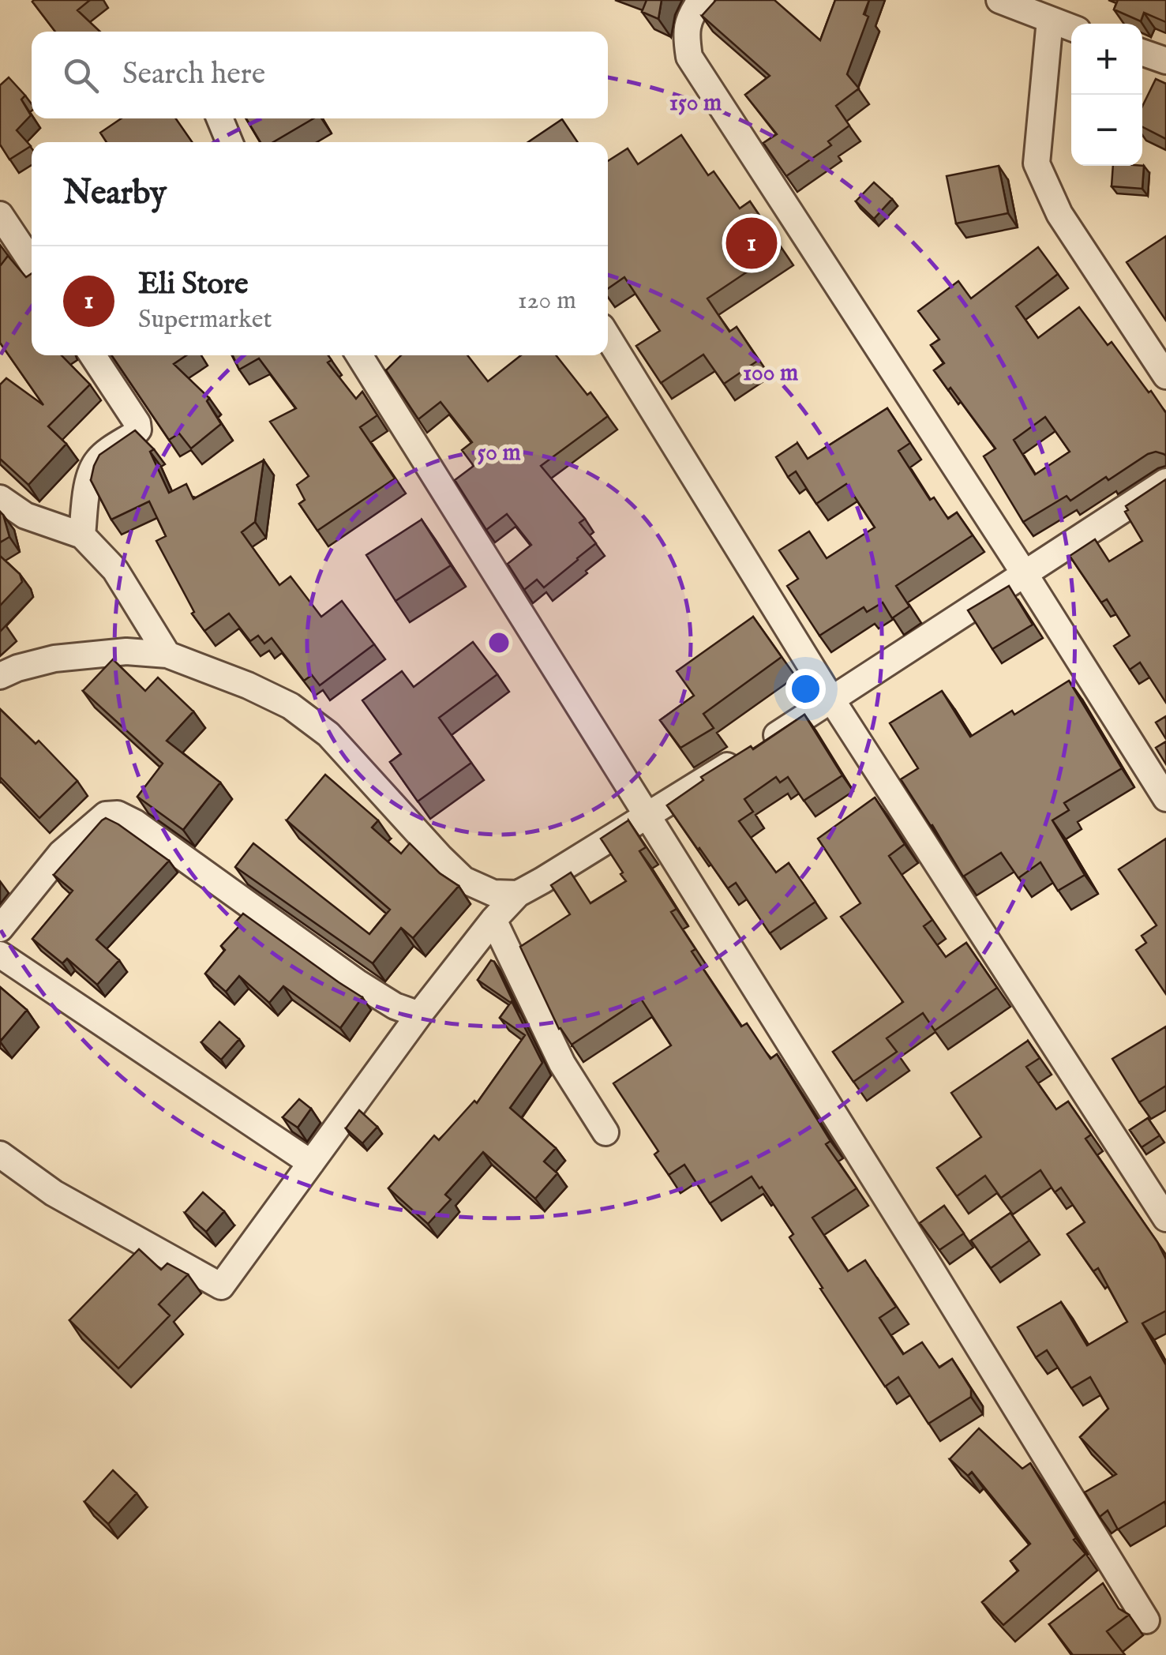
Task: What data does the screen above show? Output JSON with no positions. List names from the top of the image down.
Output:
{
  "page": {
    "map_buttons": ["+", "−"],
    "search": "Search here",
    "heading": "Nearby",
    "pins": "1",
    "list": [
      {
        "mark": "1",
        "name": "Eli Store",
        "note": "Supermarket",
        "value": "120 m"
      }
    ]
  },
  "rings": ["150 m", "100 m", "50 m"]
}
